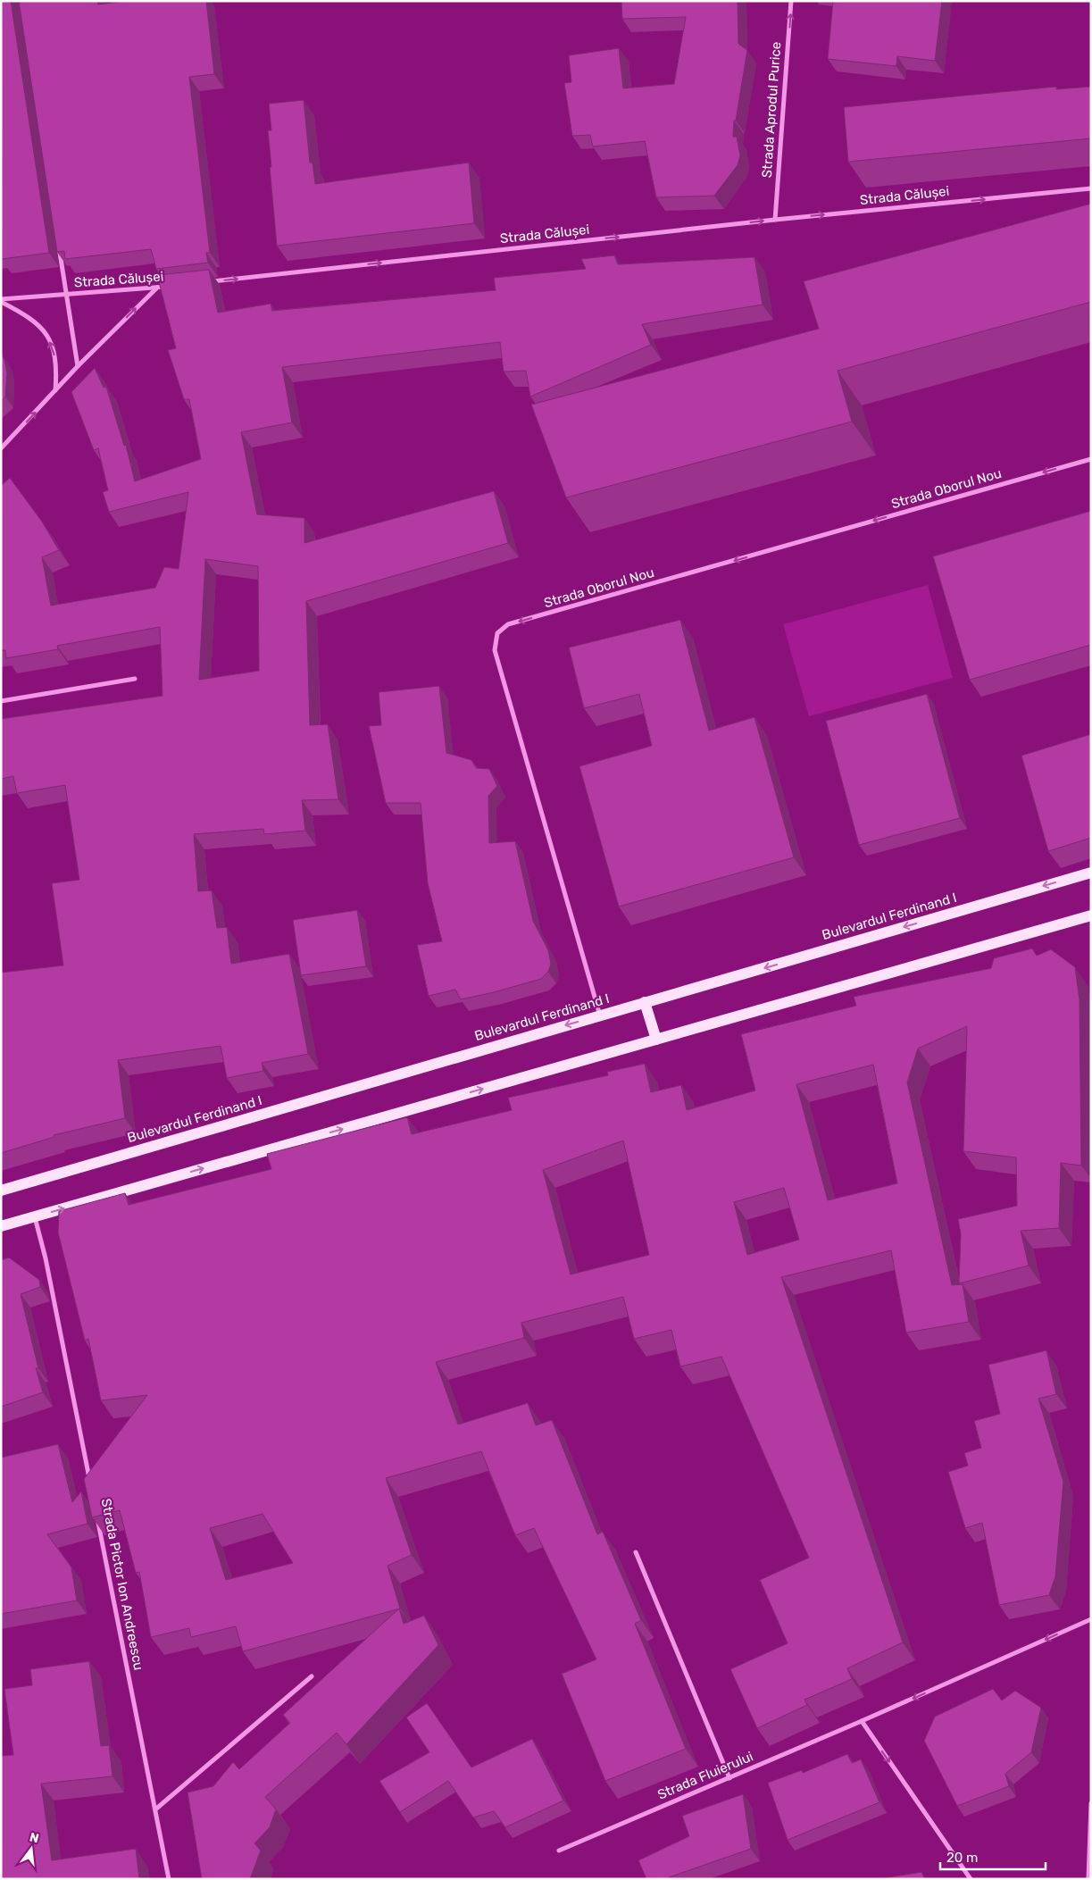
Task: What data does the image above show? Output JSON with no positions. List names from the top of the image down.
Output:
{
  "streets": {
    "main road": ["Bulevardul Ferdinand I"],
    "street": [
      "Strada Aprodul Purice",
      "Strada Călușei",
      "Strada Oborul Nou",
      "Strada Pictor Ion Andreescu",
      "Strada Fluierului"
    ]
  },
  "crossings": [
    ["Strada Aprodul Purice", "Strada Călușei"],
    ["Strada Oborul Nou", "Bulevardul Ferdinand I"]
  ],
  "one_way": ["Strada Aprodul Purice", "Strada Călușei", "Strada Fluierului"],
  "scale_bar": "20 m",
  "north": "top"
}
